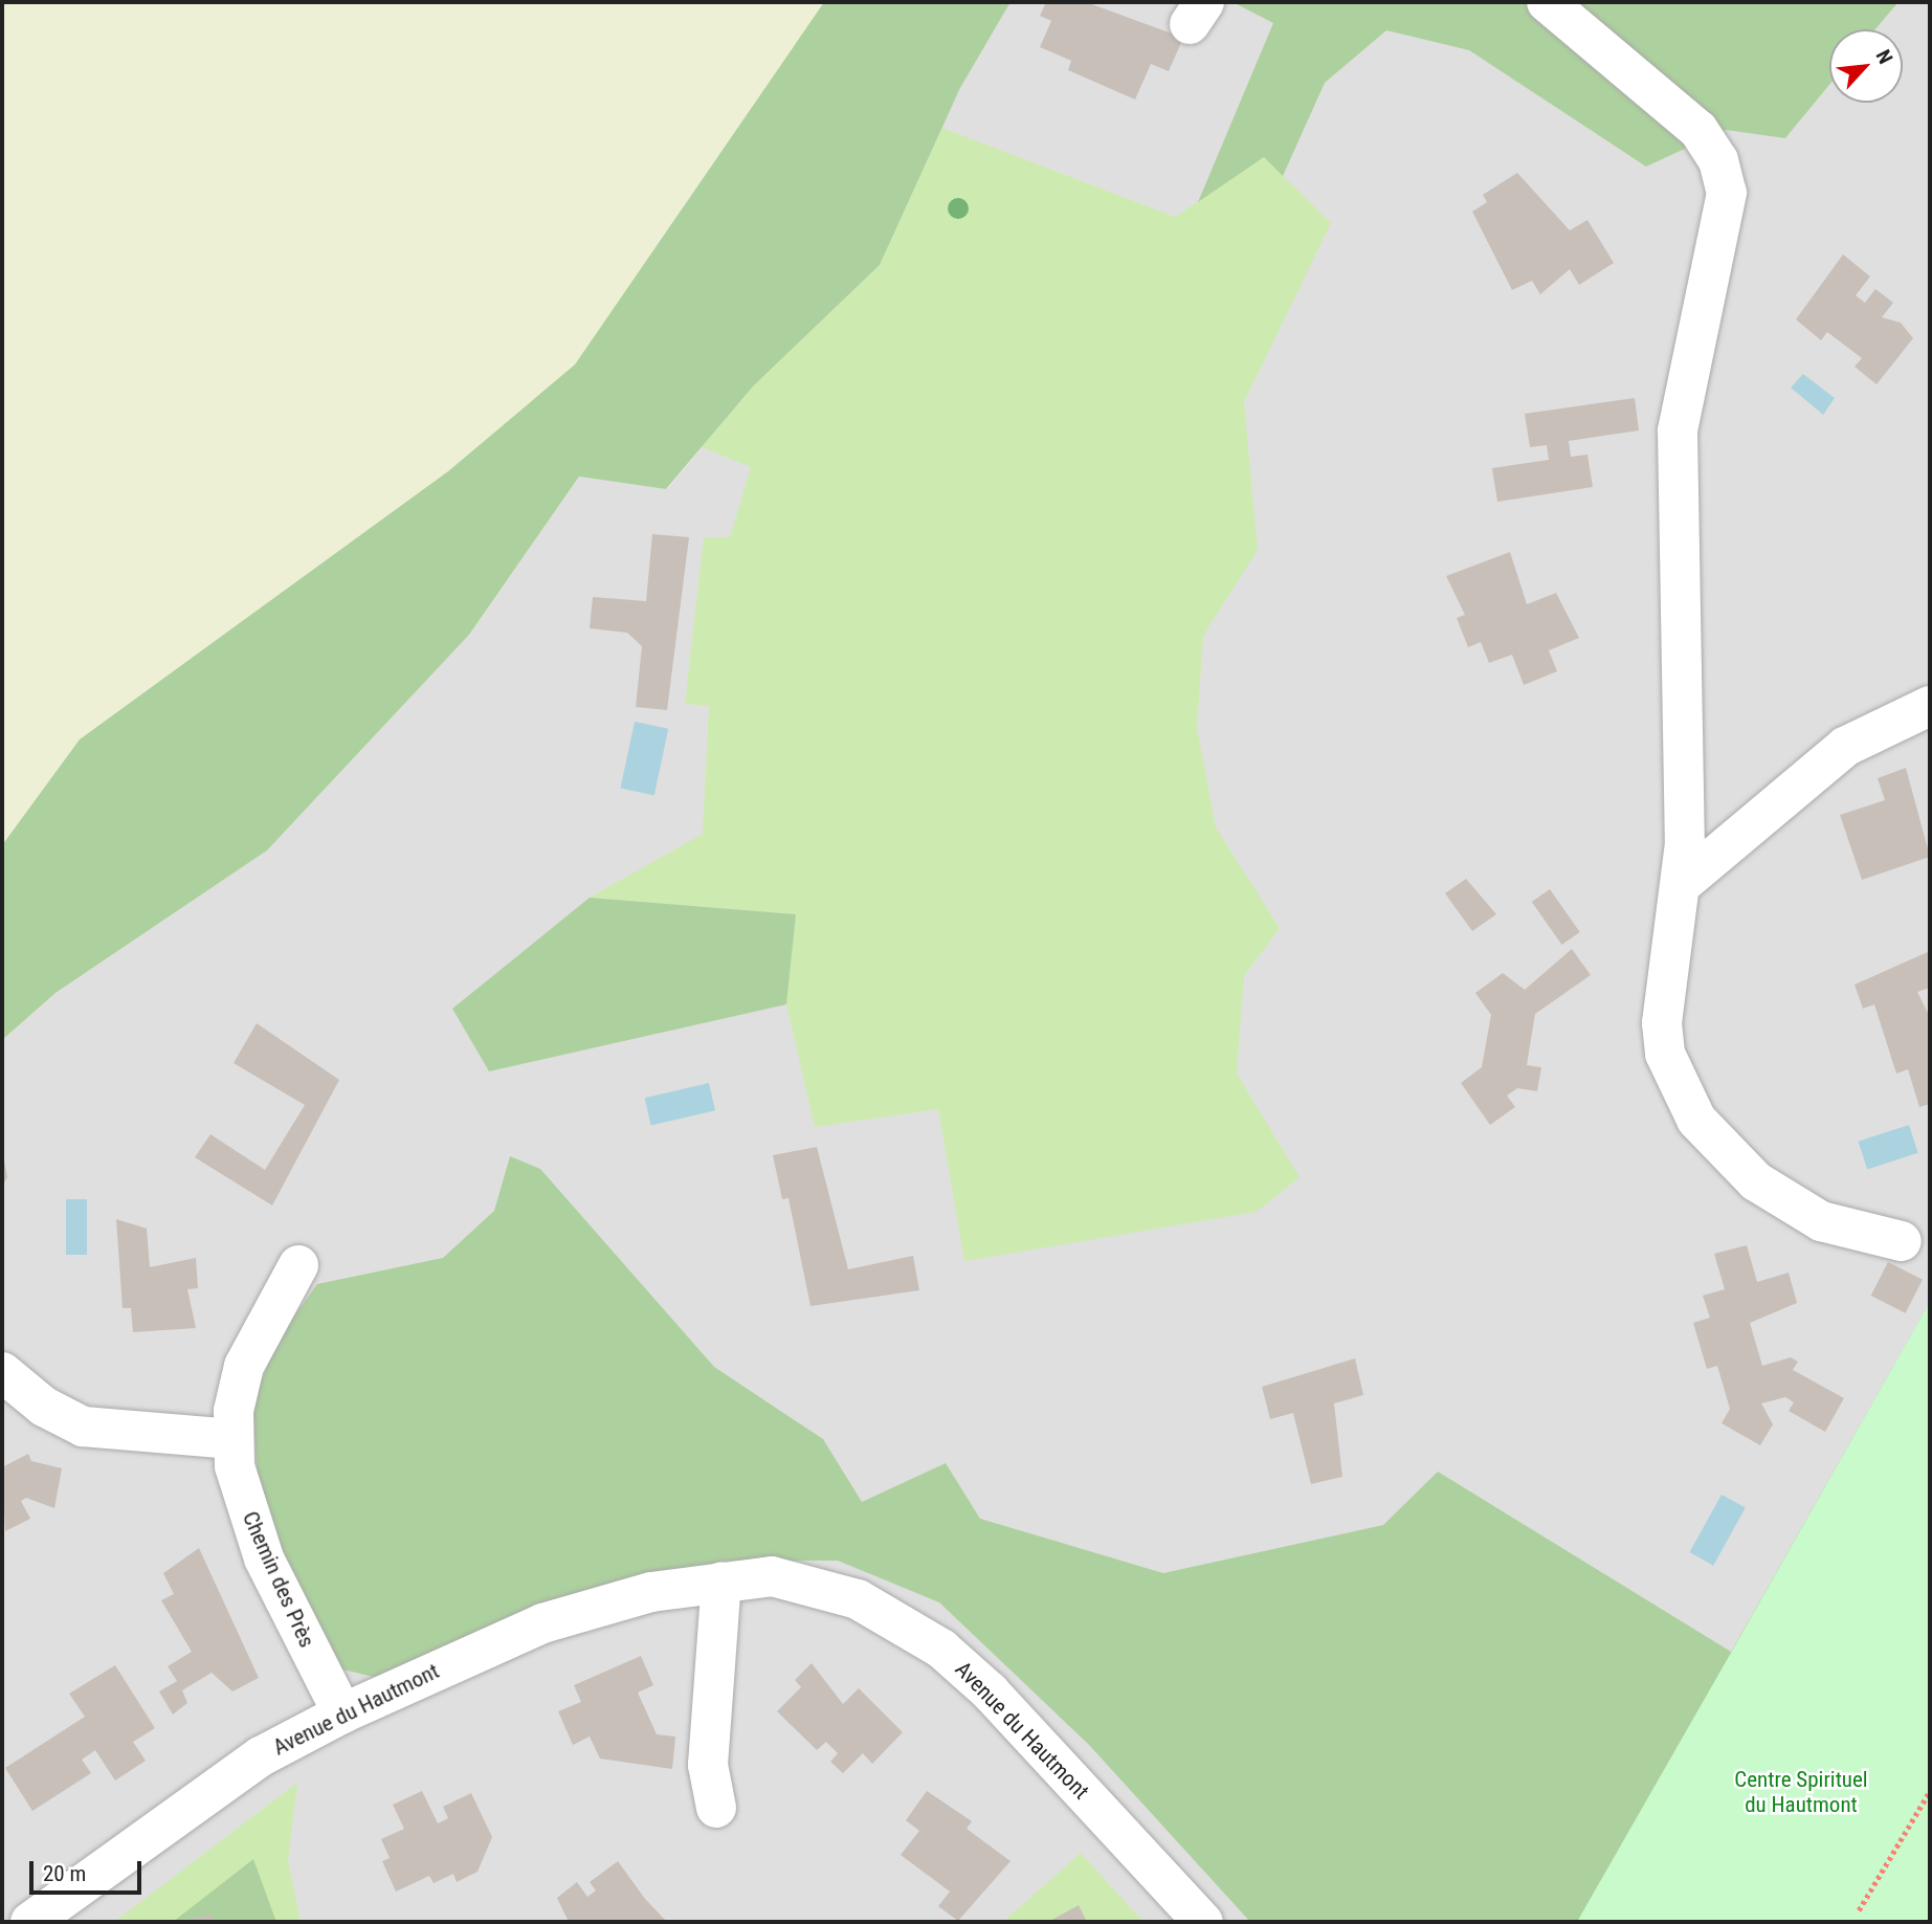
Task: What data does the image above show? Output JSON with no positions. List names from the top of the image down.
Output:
{
  "streets": {
    "street": ["Chemin des Près", "Avenue du Hautmont"]
  },
  "crossings": [
    ["Chemin des Près", "Avenue du Hautmont"]
  ],
  "parks": ["Centre Spirituel du Hautmont"],
  "scale_bar": "20 m",
  "north": "top right"
}
